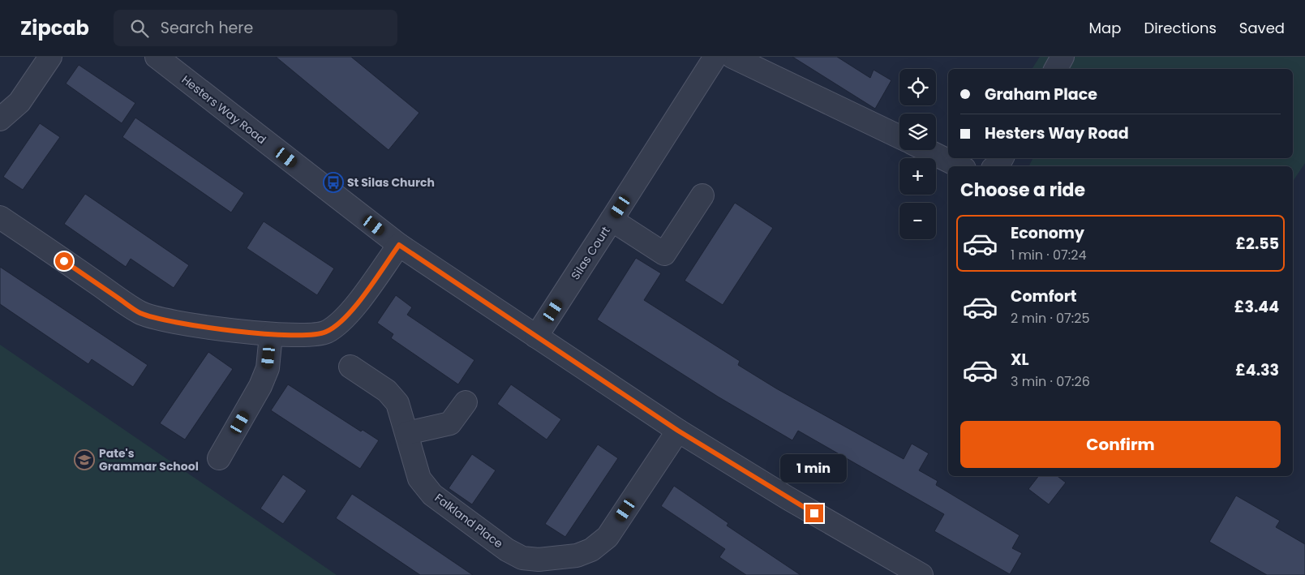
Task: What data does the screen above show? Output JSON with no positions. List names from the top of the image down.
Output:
{
  "streets": {
    "street": ["Hesters Way Road", "Silas Court", "Falkland Place"]
  },
  "crossings": [
    ["Hesters Way Road", "Silas Court"],
    ["Hesters Way Road", "Falkland Place"]
  ],
  "places": {
    "bus stop": ["St Silas Church"],
    "school or university": ["Pate's Grammar School"]
  },
  "page": {
    "header": "Zipcab",
    "search": "Search here",
    "nav": ["Map", "Directions", "Saved"],
    "map_buttons": ["+", "−"],
    "banner": ["Graham Place", "Hesters Way Road"],
    "heading": "Choose a ride",
    "list": [
      {
        "name": "Economy",
        "note": "1 min · 07:24",
        "value": "£2.55"
      },
      {
        "name": "Comfort",
        "note": "2 min · 07:25",
        "value": "£3.44"
      },
      {
        "name": "XL",
        "note": "3 min · 07:26",
        "value": "£4.33"
      }
    ],
    "buttons": "Confirm",
    "bubble": "1 min"
  }
}
